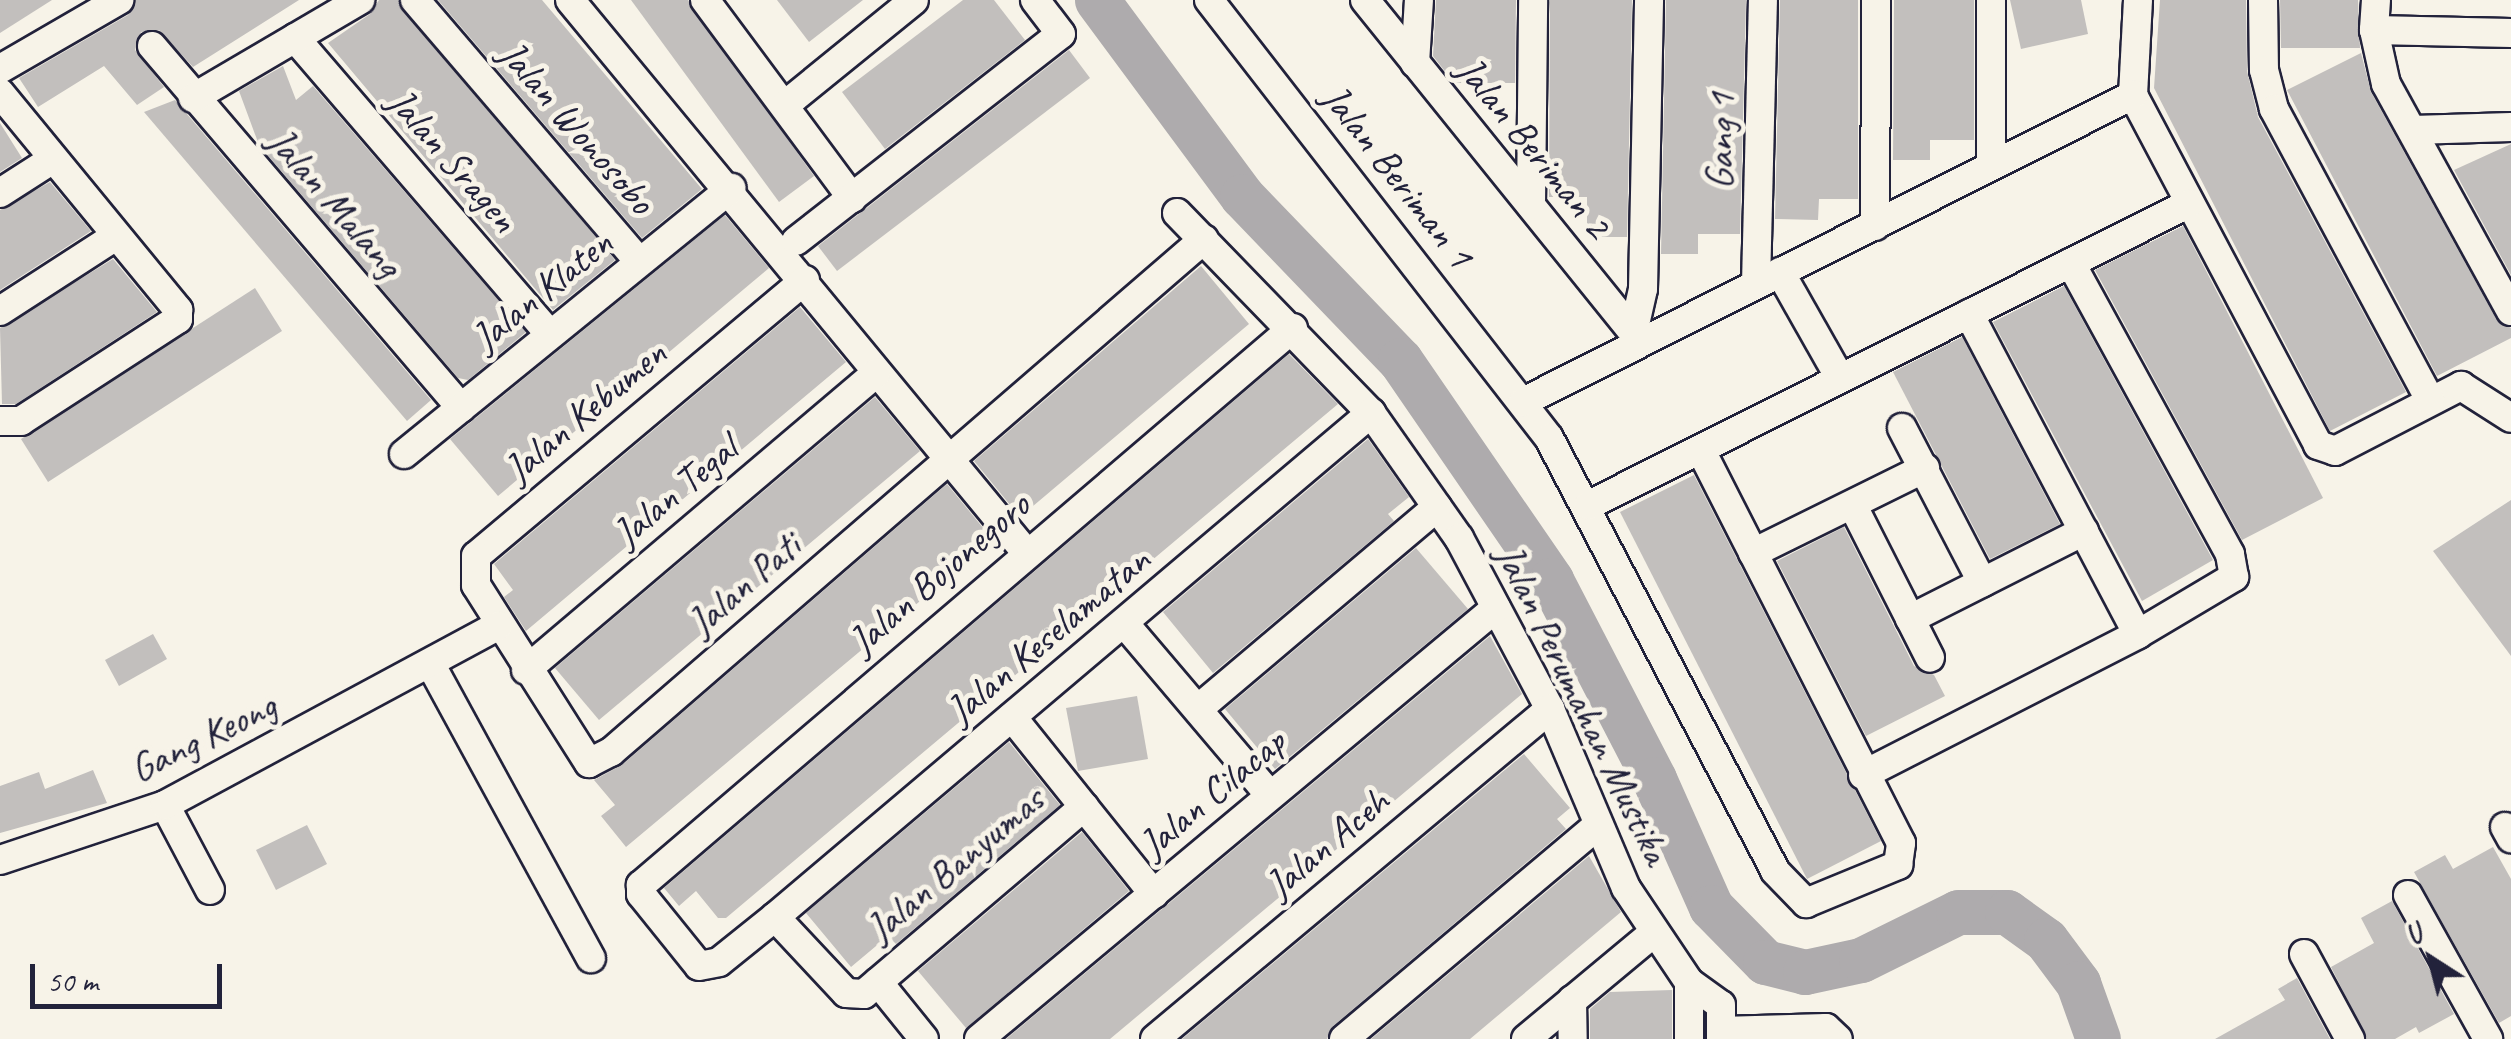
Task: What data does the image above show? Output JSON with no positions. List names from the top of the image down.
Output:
{
  "streets": {
    "street": [
      "Jalan Wonosobo",
      "Gang 1",
      "Jalan Beriman 2",
      "Jalan Sragen",
      "Jalan Beriman 1",
      "Jalan Malang",
      "Jalan Klaten",
      "Jalan Kebumen",
      "Jalan Tegal",
      "Jalan Bojonegoro",
      "Jalan Pati",
      "Jalan Keselamatan",
      "Jalan Perumahan Mustika",
      "Gang Keong",
      "Jalan Cilacap",
      "Jalan Aceh",
      "Jalan Banyumas"
    ]
  },
  "crossings": [
    ["Jalan Wonosobo", "Jalan Klaten"],
    ["Jalan Sragen", "Jalan Klaten"],
    ["Jalan Malang", "Jalan Klaten"],
    ["Jalan Kebumen", "Gang Keong"],
    ["Jalan Tegal", "Jalan Pati"],
    ["Jalan Bojonegoro", "Jalan Keselamatan"],
    ["Jalan Bojonegoro", "Jalan Perumahan Mustika"],
    ["Jalan Keselamatan", "Jalan Perumahan Mustika"],
    ["Jalan Perumahan Mustika", "Jalan Cilacap"],
    ["Jalan Perumahan Mustika", "Jalan Aceh"]
  ],
  "scale_bar": "50 m",
  "north": "top left"
}
